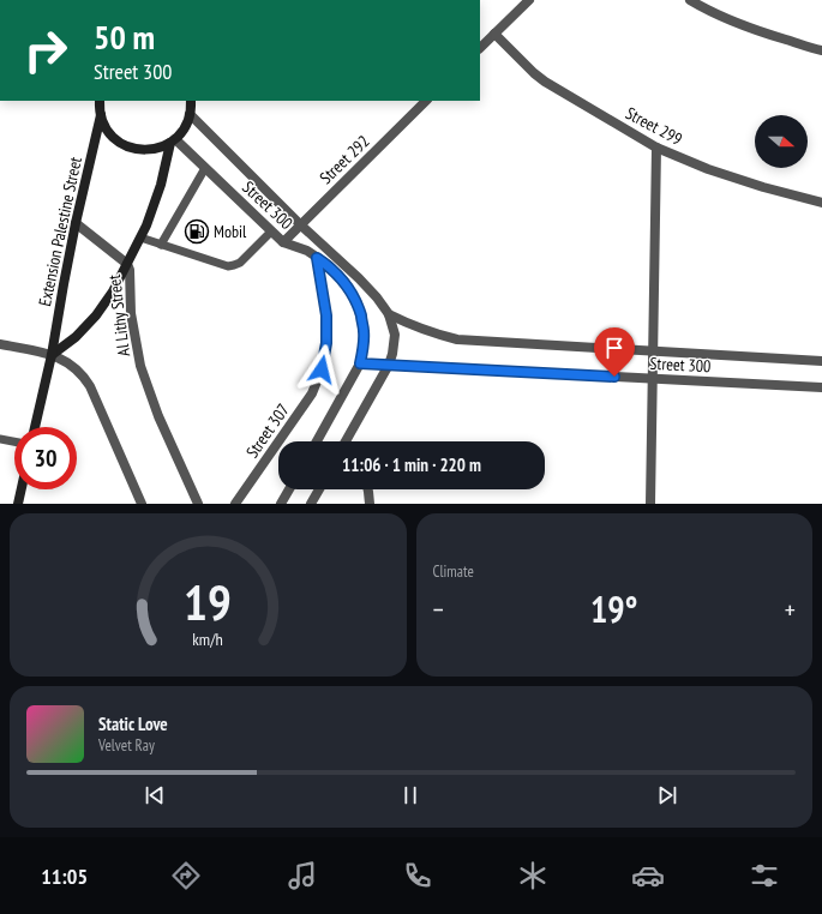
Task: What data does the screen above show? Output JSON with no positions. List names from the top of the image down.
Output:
{
  "streets": {
    "street": [
      "Street 299",
      "Street 292",
      "Street 300",
      "Extension Palestine Street",
      "Al Lithy Street",
      "Street 307"
    ]
  },
  "crossings": [
    ["Street 292", "Street 300"],
    ["Street 300", "Street 307"],
    ["Extension Palestine Street", "Al Lithy Street"]
  ],
  "places": {
    "fuel station": ["Mobil"]
  },
  "north": "right",
  "page": {
    "turn": ["50 m", "Street 300"],
    "limit": "30",
    "trip": "11:06 · 1 min · 220 m",
    "tile": "Climate",
    "heat": ["−", "19°", "+"],
    "song": ["Static Love", "Velvet Ray"],
    "tabs": "11:05",
    "gauge": ["19", "km/h"]
  }
}
